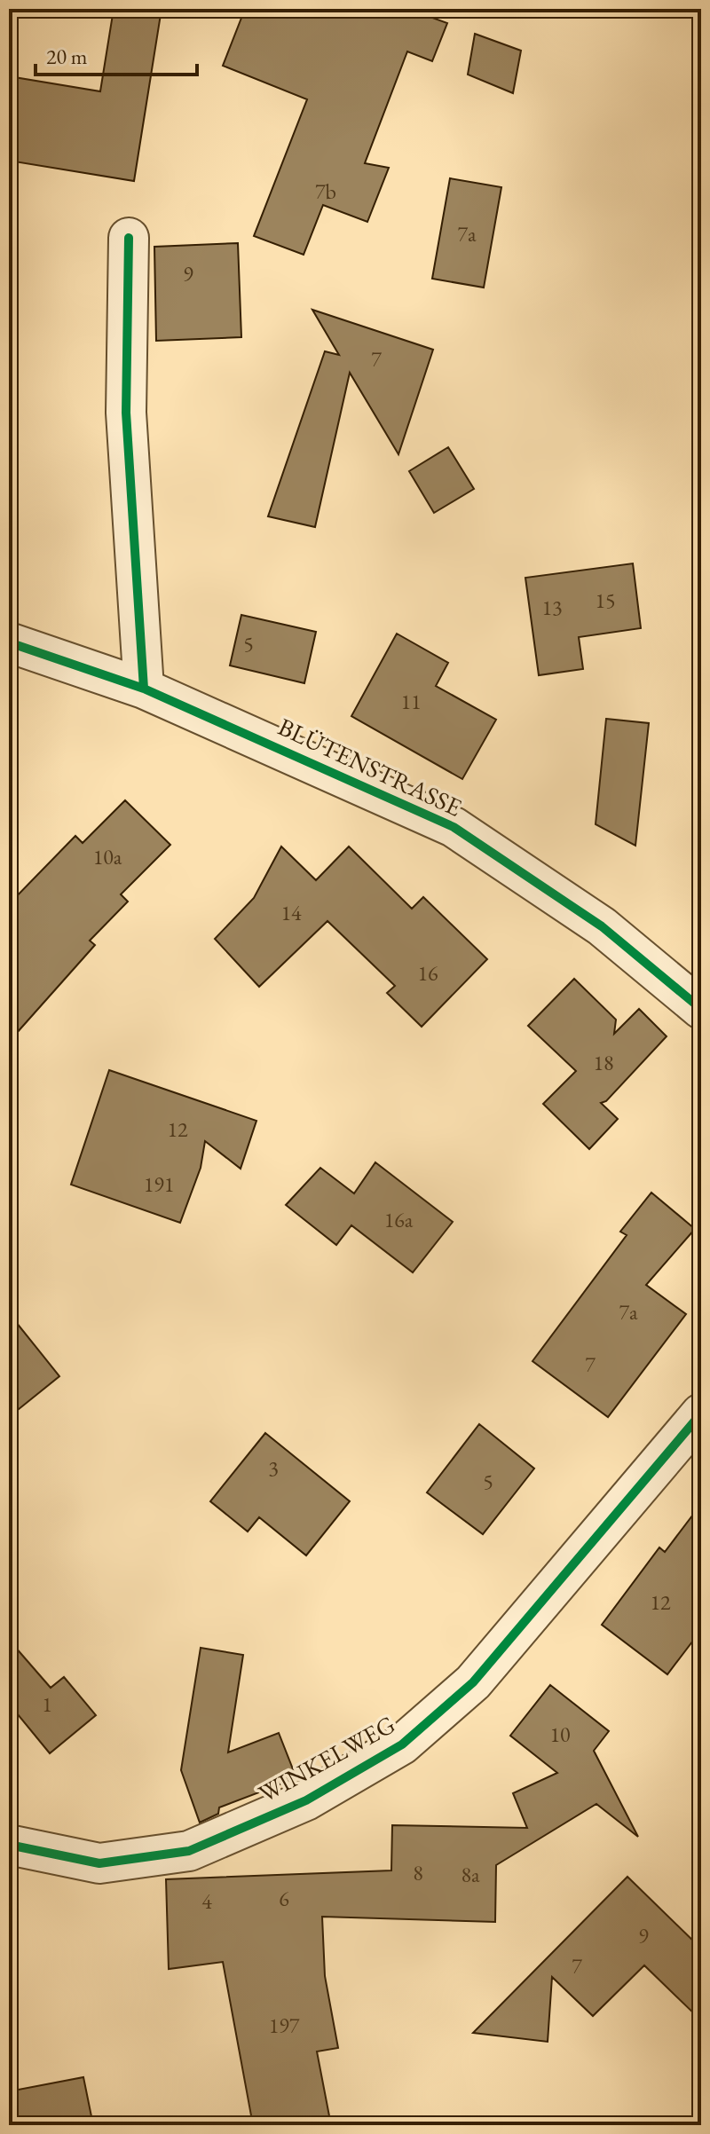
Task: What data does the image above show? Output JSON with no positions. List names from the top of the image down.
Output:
{
  "streets": {
    "street": ["BLÜTENSTRASSE", "WINKELWEG"]
  },
  "house_numbers": [
    "7b",
    "7a",
    "9",
    "7",
    "15",
    "13",
    "5",
    "11",
    "10a",
    "14",
    "16",
    "18",
    "12",
    "191",
    "16a",
    "7a",
    "7",
    "3",
    "5",
    "12",
    "1",
    "10",
    "8",
    "8a",
    "6",
    "4",
    "9",
    "7",
    "197"
  ],
  "scale_bar": "20 m"
}
